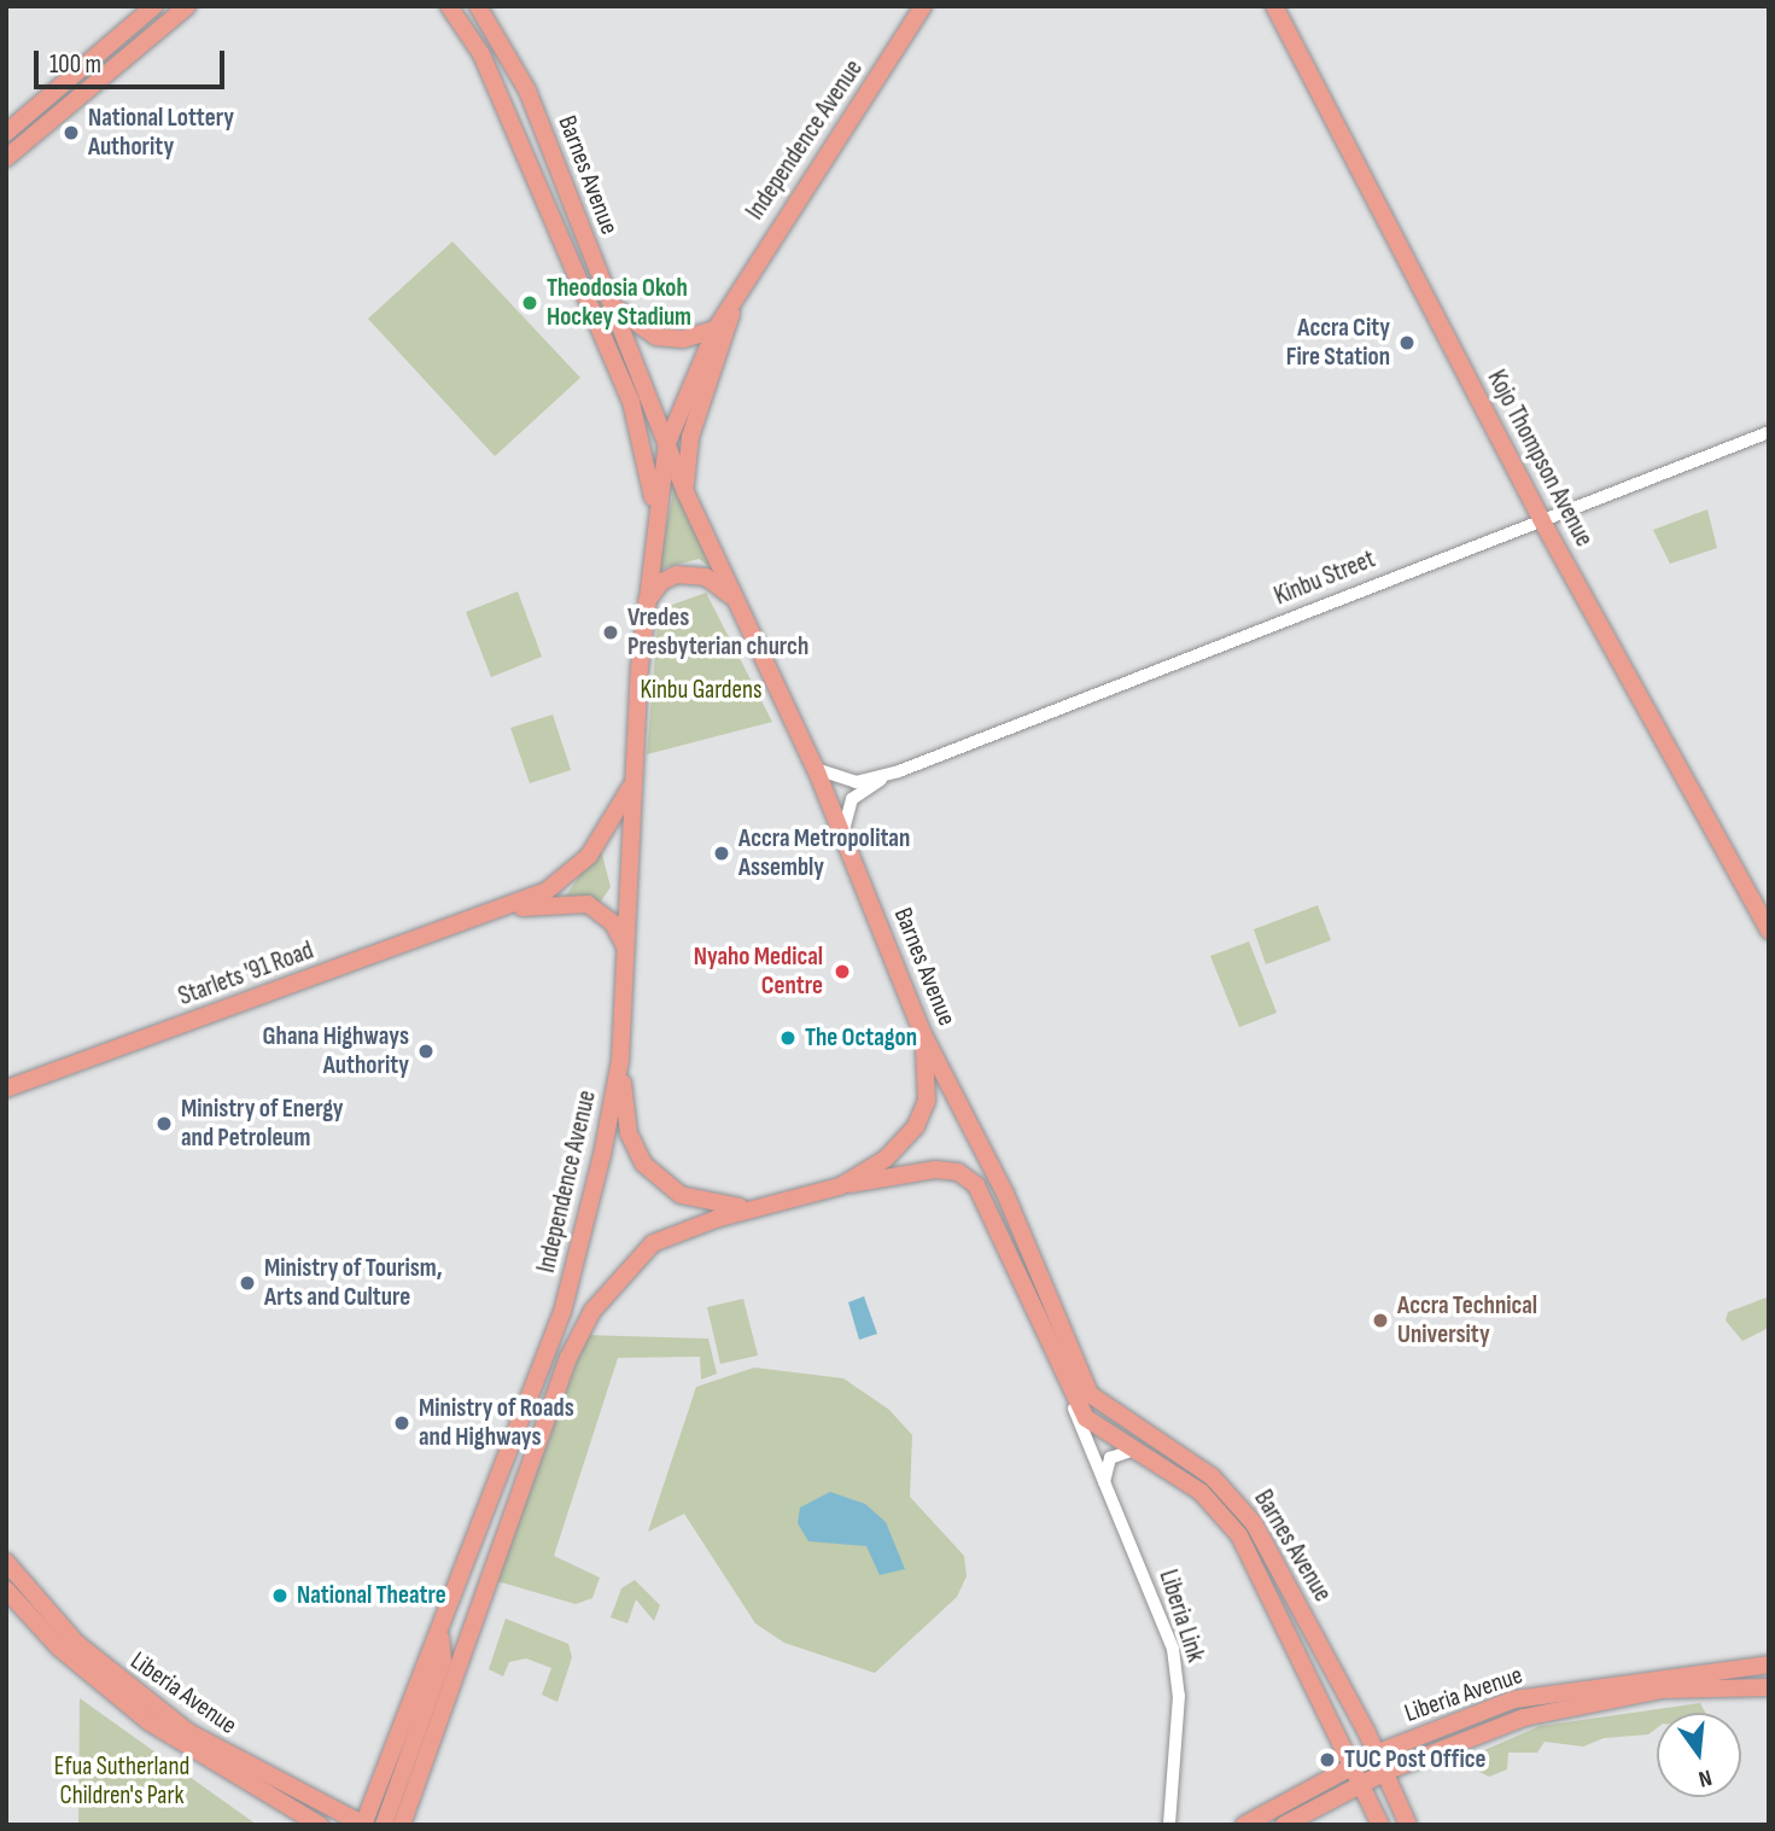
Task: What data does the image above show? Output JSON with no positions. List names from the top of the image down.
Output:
{
  "streets": {
    "main road": [
      "Independence Avenue",
      "Barnes Avenue",
      "Kojo Thompson Avenue",
      "Starlets '91 Road",
      "Liberia Avenue"
    ],
    "street": ["Kinbu Street", "Liberia Link"]
  },
  "crossings": [
    ["Independence Avenue", "Barnes Avenue"],
    ["Independence Avenue", "Starlets '91 Road"],
    ["Independence Avenue", "Liberia Avenue"],
    ["Barnes Avenue", "Liberia Link"],
    ["Barnes Avenue", "Liberia Avenue"],
    ["Kojo Thompson Avenue", "Kinbu Street"]
  ],
  "parks": ["Kinbu Gardens", "Efua Sutherland Children's Park"],
  "places": [
    "National Lottery Authority",
    "Theodosia Okoh Hockey Stadium",
    "Accra City Fire Station",
    "Vredes Presbyterian church",
    "Accra Metropolitan Assembly",
    "Nyaho Medical Centre",
    "The Octagon",
    "Ghana Highways Authority",
    "Ministry of Energy and Petroleum",
    "Ministry of Tourism, Arts and Culture",
    "Accra Technical University",
    "Ministry of Roads and Highways",
    "National Theatre",
    "TUC Post Office"
  ],
  "scale_bar": "100 m",
  "north": "bottom"
}
